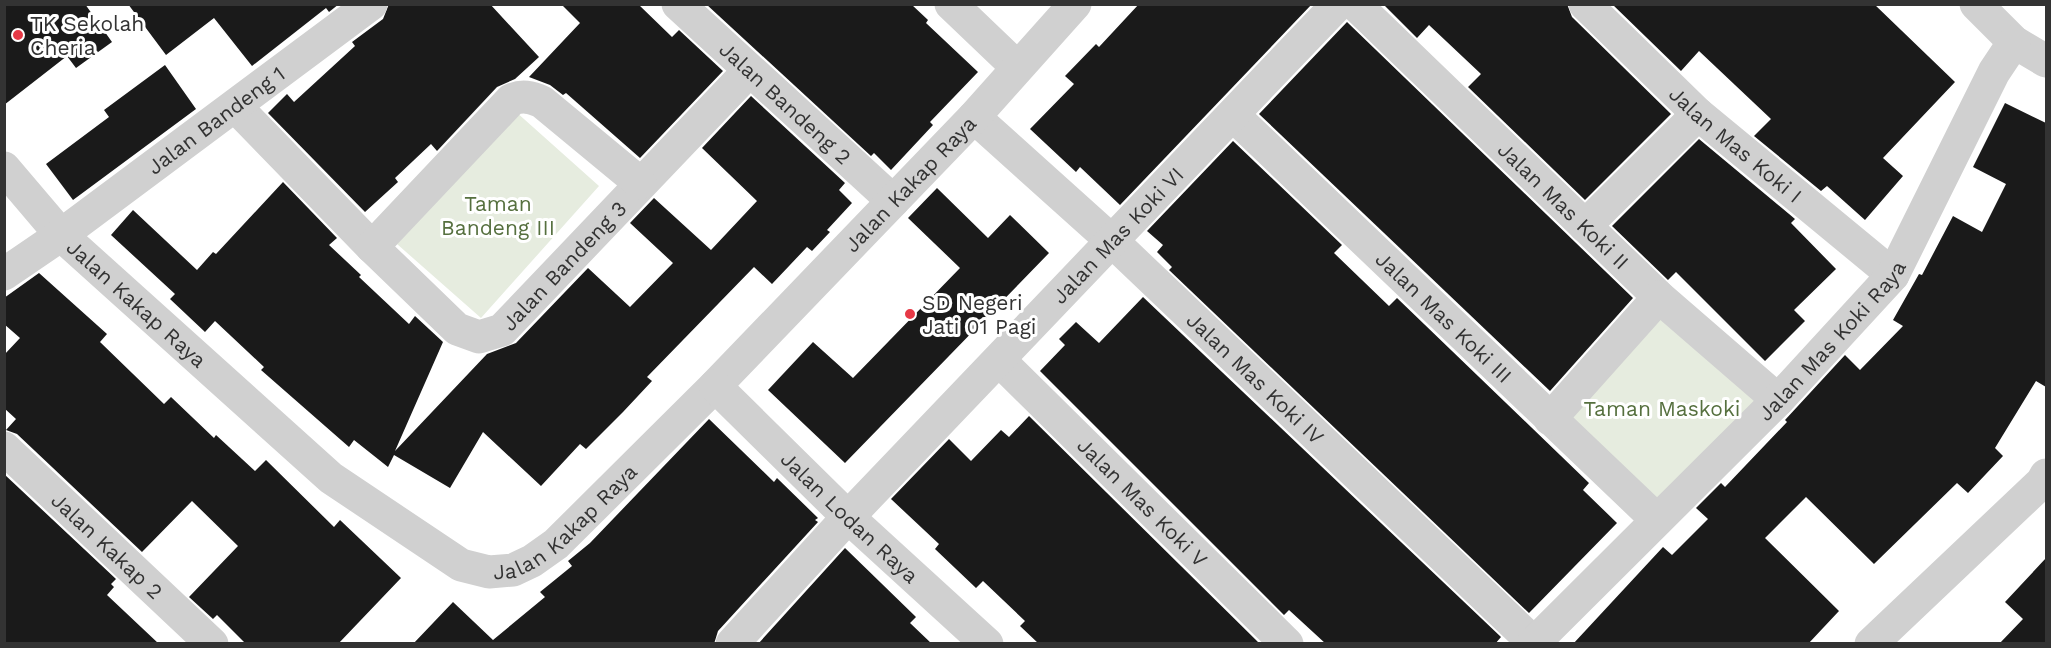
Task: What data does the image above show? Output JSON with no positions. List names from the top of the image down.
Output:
{
  "streets": {
    "street": [
      "Jalan Bandeng 2",
      "Jalan Bandeng 1",
      "Jalan Mas Koki I",
      "Jalan Kakap Raya",
      "Jalan Mas Koki II",
      "Jalan Mas Koki VI",
      "Jalan Bandeng 3",
      "Jalan Mas Koki III",
      "Jalan Mas Koki Raya",
      "Jalan Mas Koki IV",
      "Jalan Mas Koki V",
      "Jalan Lodan Raya",
      "Jalan Kakap 2"
    ]
  },
  "crossings": [
    ["Jalan Bandeng 2", "Jalan Kakap Raya"],
    ["Jalan Bandeng 2", "Jalan Bandeng 3"],
    ["Jalan Bandeng 1", "Jalan Kakap Raya"],
    ["Jalan Bandeng 1", "Jalan Bandeng 3"],
    ["Jalan Mas Koki I", "Jalan Mas Koki Raya"],
    ["Jalan Kakap Raya", "Jalan Mas Koki IV"],
    ["Jalan Kakap Raya", "Jalan Lodan Raya"],
    ["Jalan Mas Koki II", "Jalan Mas Koki Raya"],
    ["Jalan Mas Koki VI", "Jalan Mas Koki III"],
    ["Jalan Mas Koki VI", "Jalan Mas Koki IV"],
    ["Jalan Mas Koki VI", "Jalan Mas Koki V"],
    ["Jalan Mas Koki VI", "Jalan Lodan Raya"],
    ["Jalan Mas Koki III", "Jalan Mas Koki Raya"],
    ["Jalan Mas Koki Raya", "Jalan Mas Koki IV"]
  ],
  "parks": ["Taman Bandeng III", "Taman Maskoki"],
  "places": ["TK Sekolah Cheria", "SD Negeri Jati 01 Pagi"]
}
